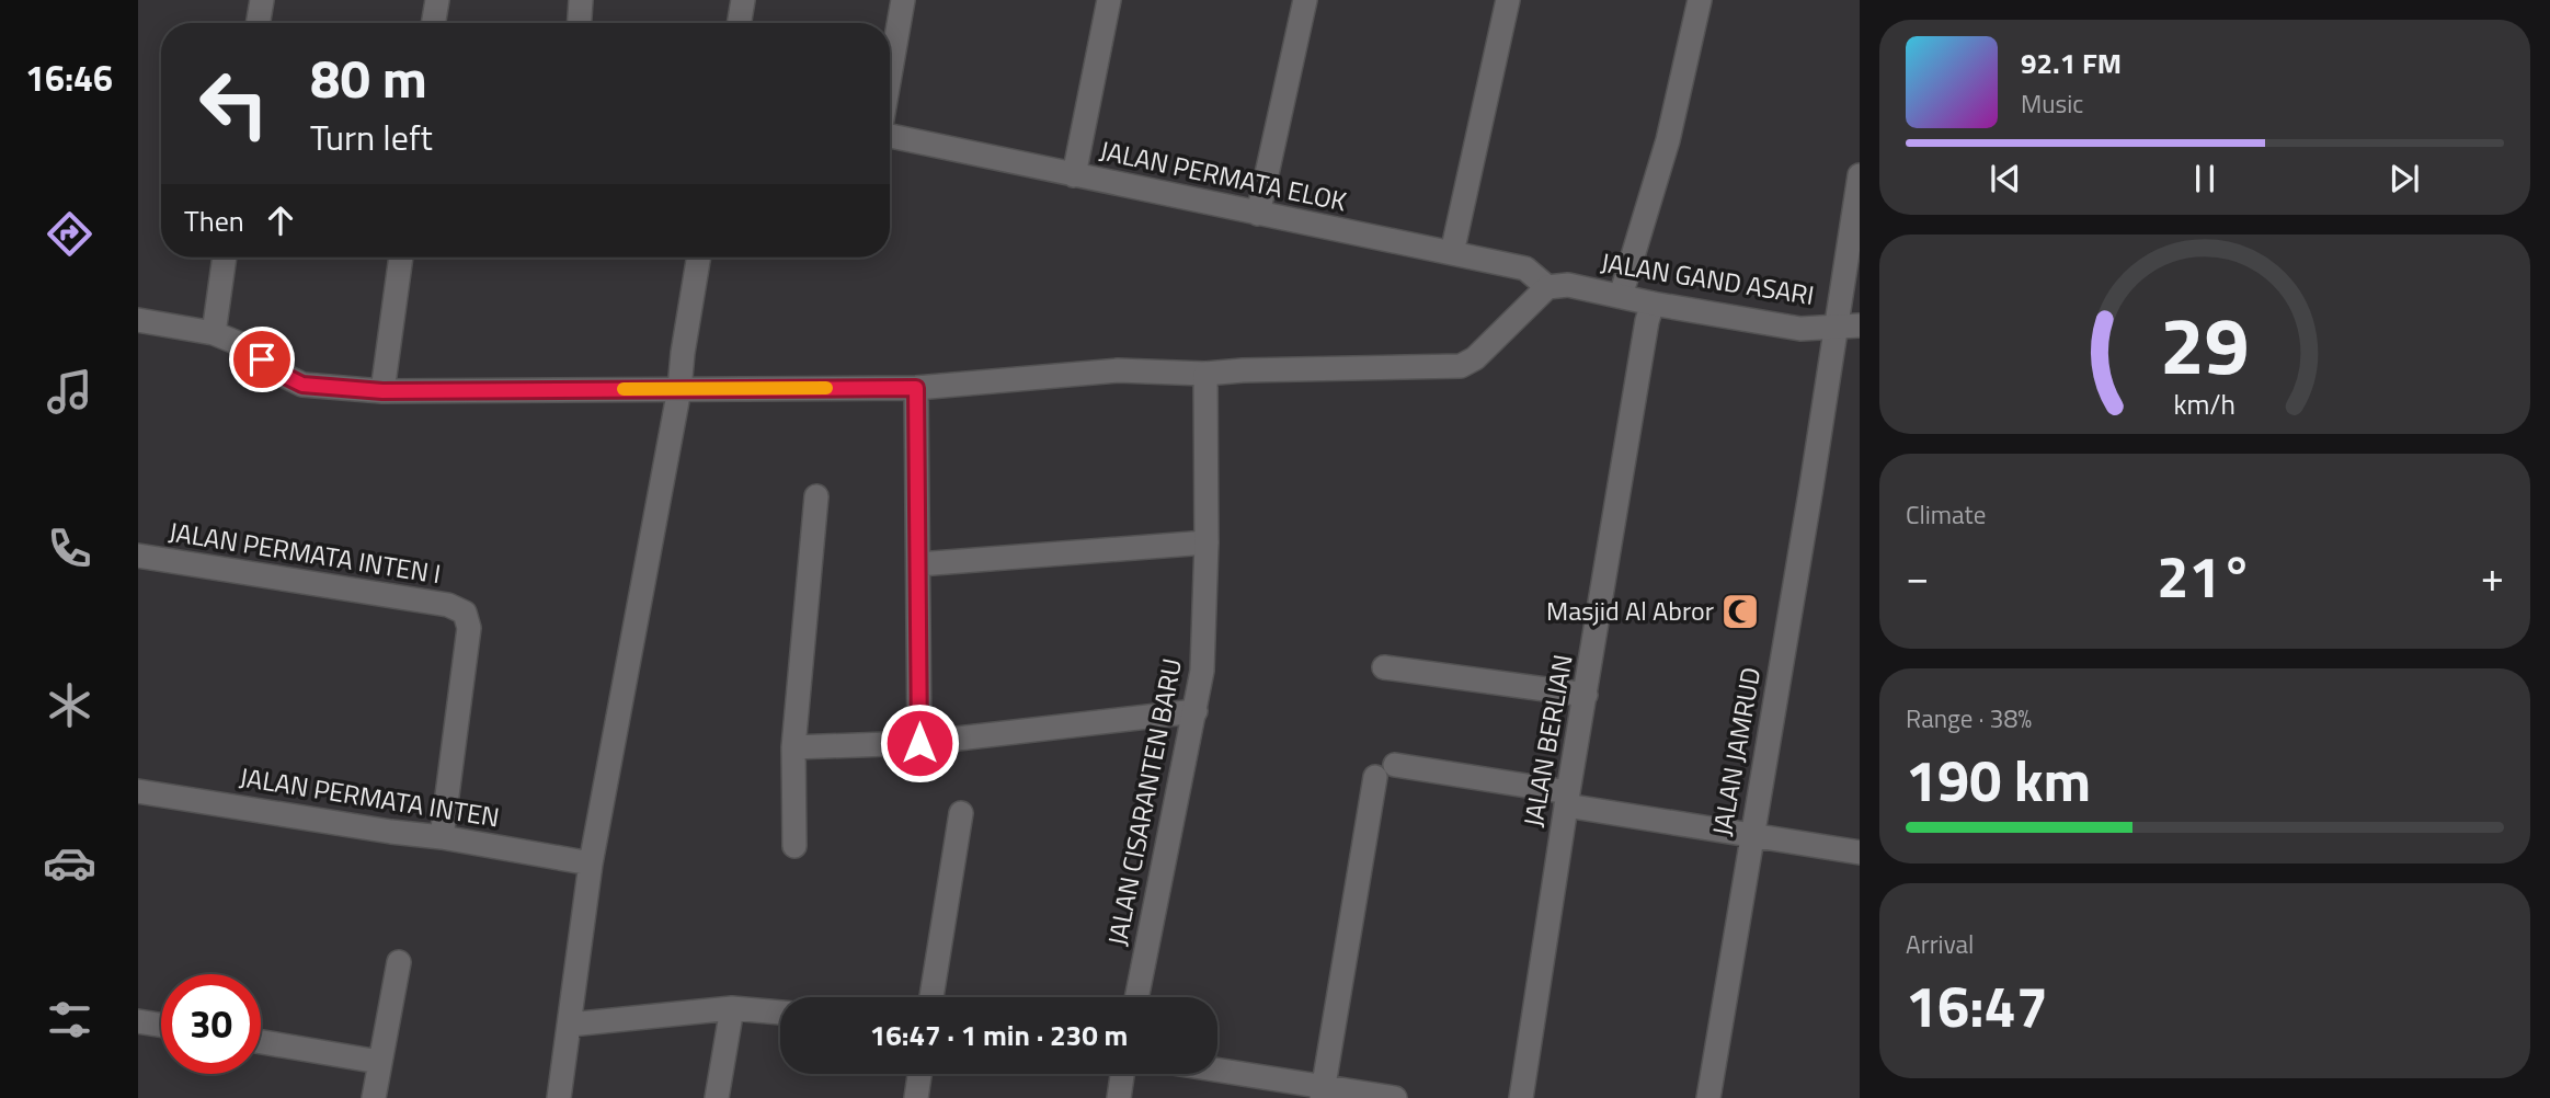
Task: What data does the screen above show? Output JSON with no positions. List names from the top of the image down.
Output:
{
  "streets": {
    "street": [
      "JALAN PERMATA ELOK",
      "JALAN GAND ASARI",
      "JALAN PERMATA INTEN I",
      "JALAN BERLIAN",
      "JALAN JAMRUD",
      "JALAN PERMATA INTEN",
      "JALAN CISARANTEN BARU"
    ]
  },
  "crossings": [
    ["JALAN PERMATA ELOK", "JALAN GAND ASARI"],
    ["JALAN GAND ASARI", "JALAN BERLIAN"],
    ["JALAN GAND ASARI", "JALAN JAMRUD"],
    ["JALAN PERMATA INTEN I", "JALAN PERMATA INTEN"]
  ],
  "places": {
    "mosque": ["Masjid Al Abror"]
  },
  "page": {
    "tabs": "16:46",
    "turn": ["80 m", "Turn left"],
    "song": ["92.1 FM", "Music"],
    "then": "Then",
    "tile": [
      "Climate",
      ["Range · 38%", "190 km"],
      ["Arrival", "16:47"]
    ],
    "heat": ["−", "21°", "+"],
    "limit": "30",
    "trip": "16:47 · 1 min · 230 m",
    "gauge": ["29", "km/h"]
  }
}
